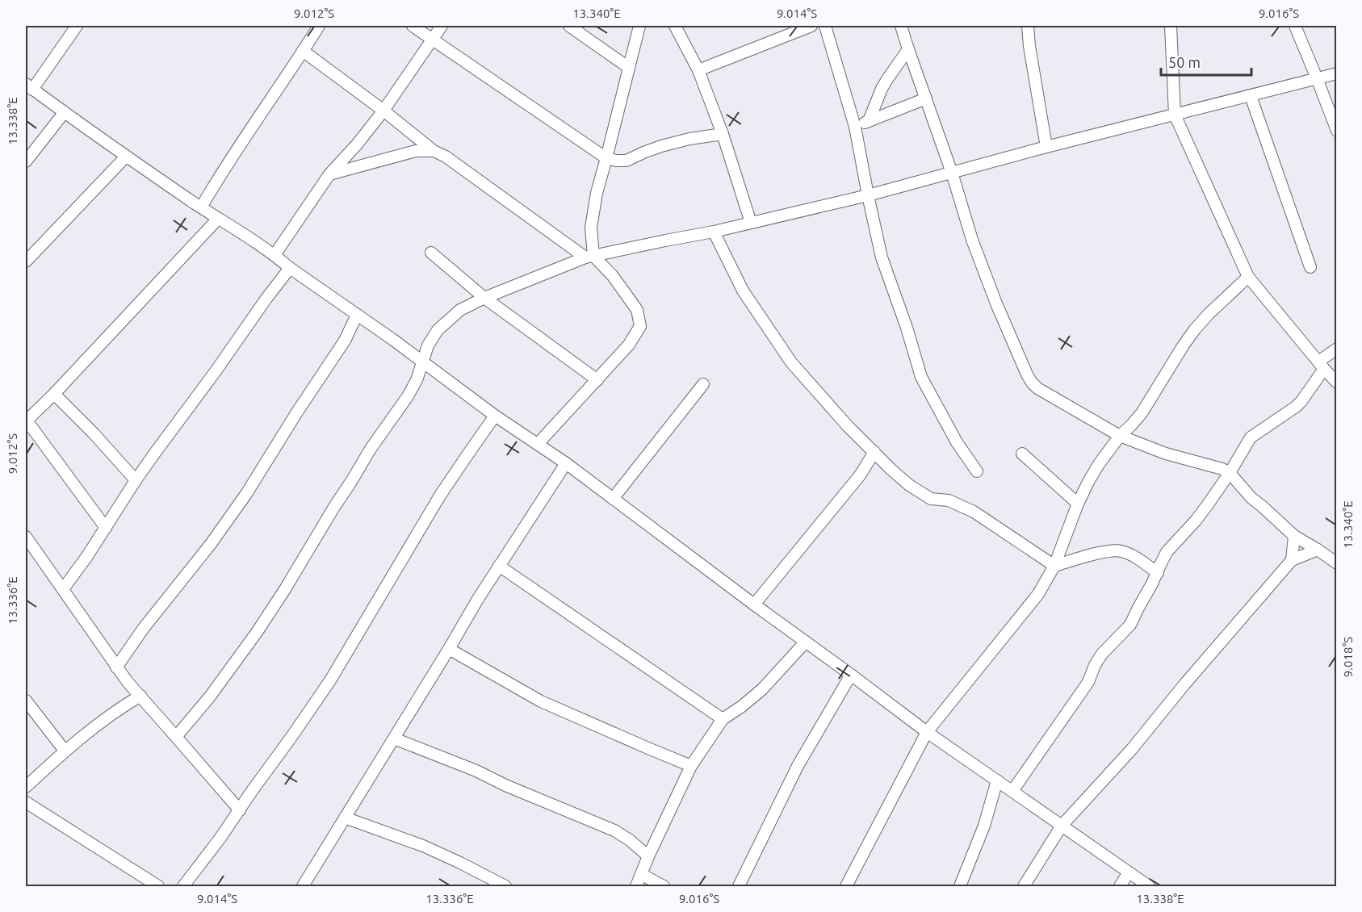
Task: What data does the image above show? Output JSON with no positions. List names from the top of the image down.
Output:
{
  "scale_bar": "50 m",
  "coordinates": [
    "9.012°S",
    "13.340°E",
    "9.014°S",
    "9.016°S",
    "13.338°E",
    "13.336°E",
    "9.018°S"
  ]
}
